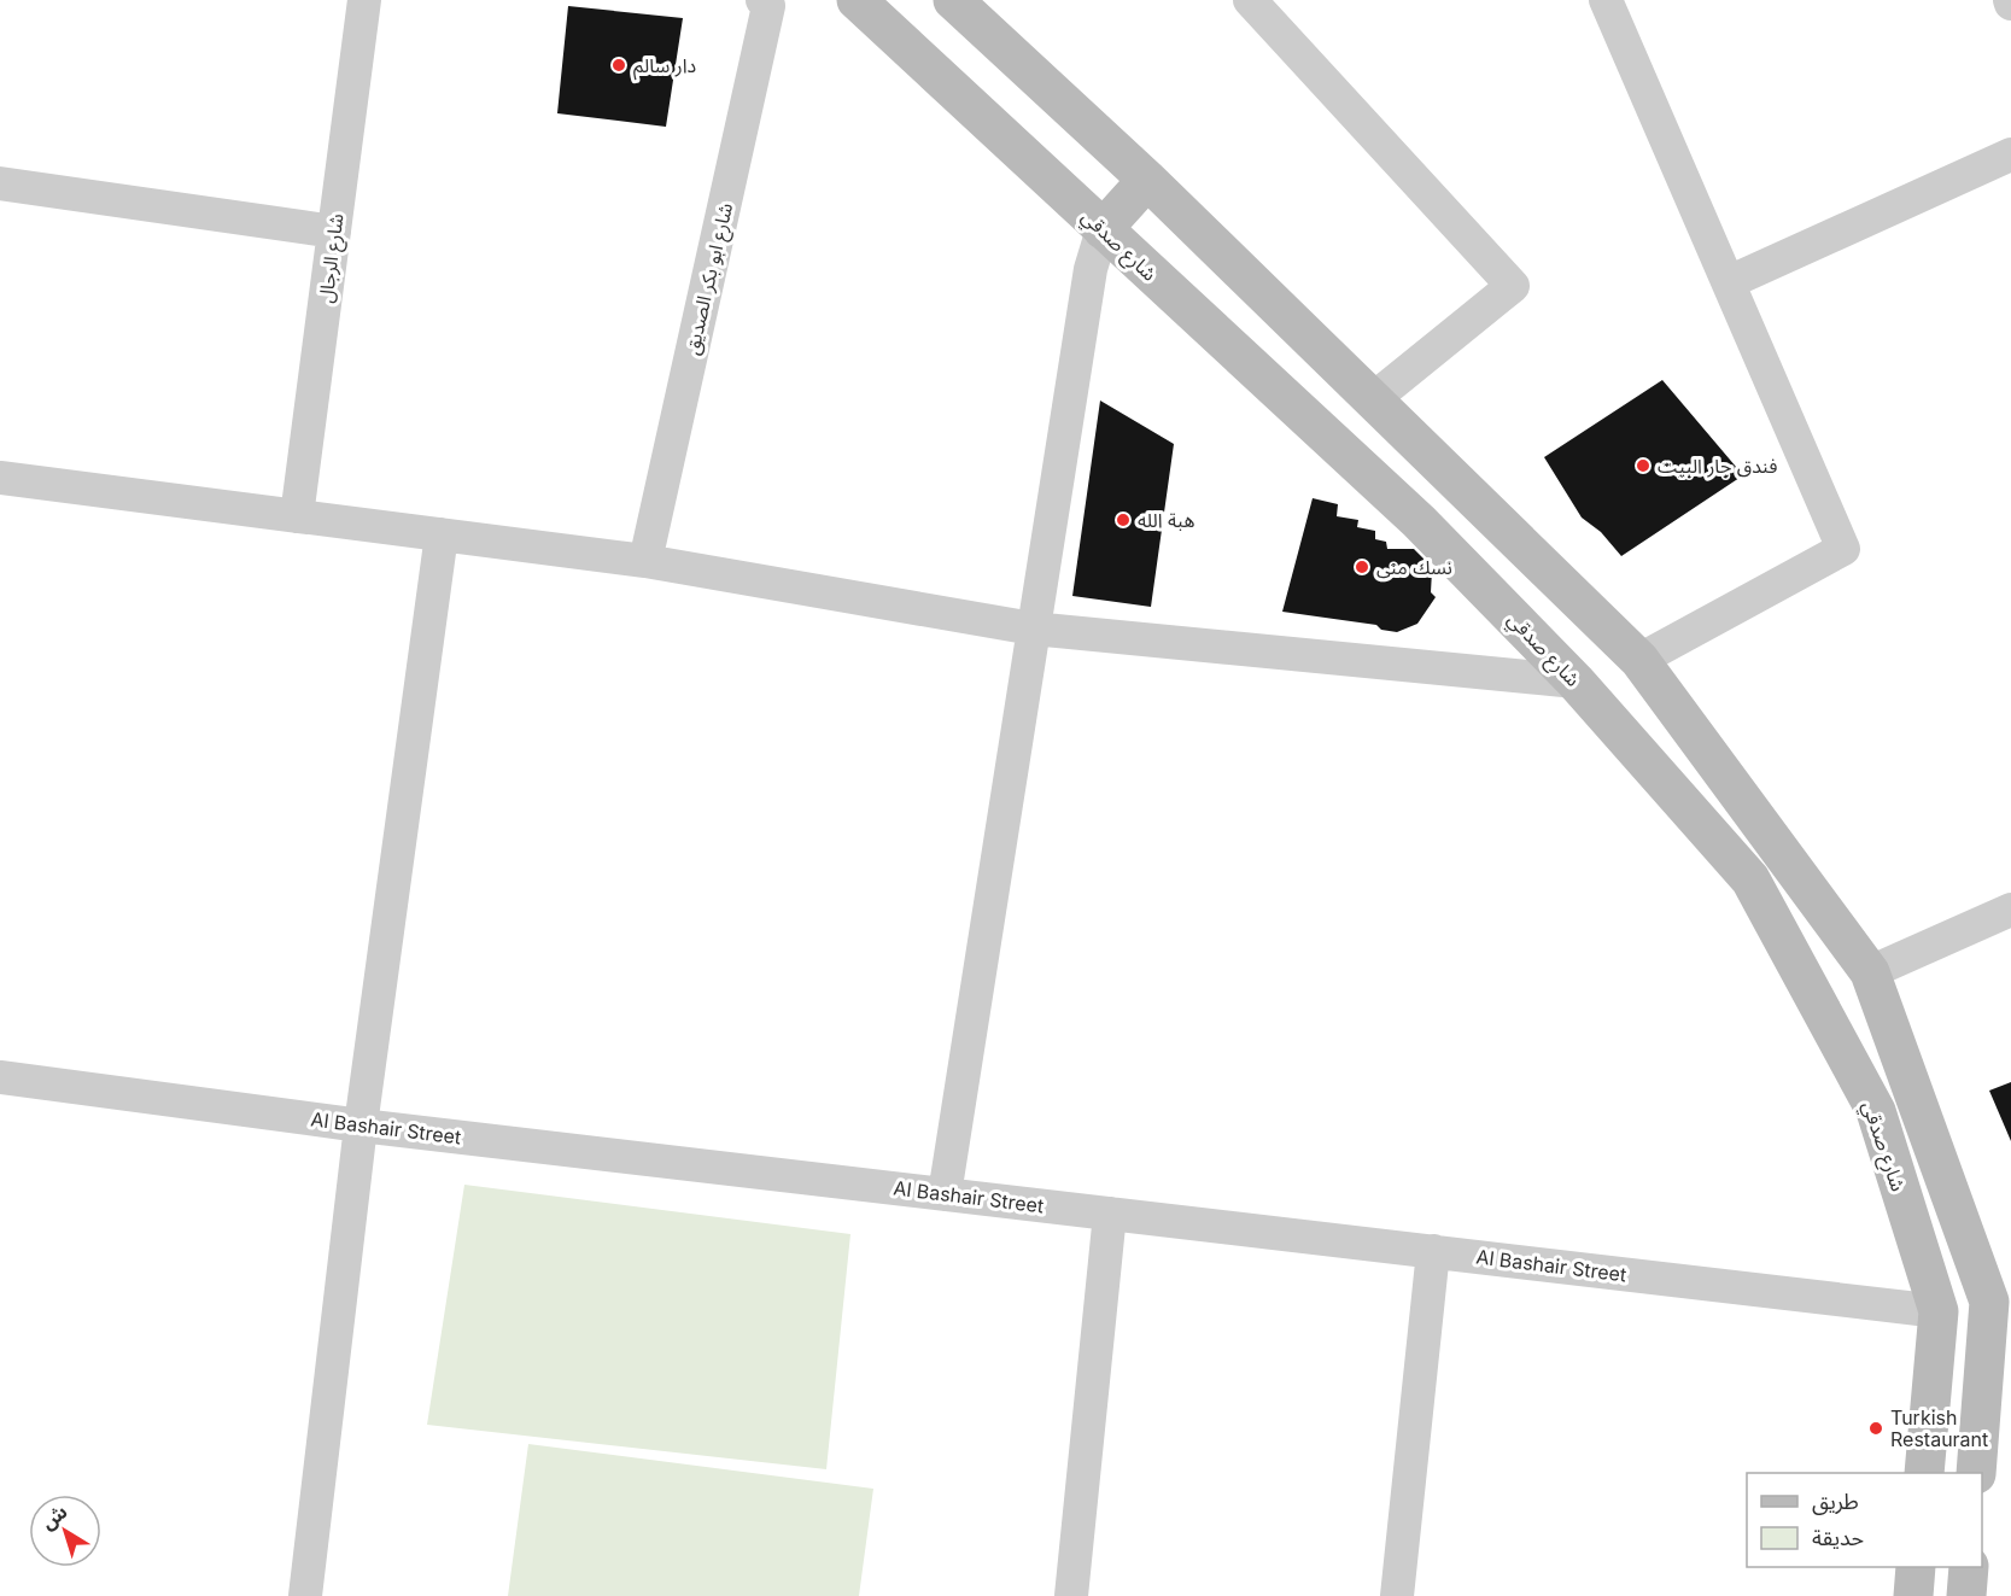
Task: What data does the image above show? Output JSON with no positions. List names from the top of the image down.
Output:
{
  "streets": {
    "street": [
      "شارع صدقي",
      "شارع الرجال",
      "شارع ابو بكر الصديق",
      "Al Bashair Street"
    ]
  },
  "crossings": [
    ["شارع صدقي", "Al Bashair Street"]
  ],
  "places": [
    "دار سالم",
    "فندق جار البيت",
    "هبة الله",
    "نسك منى",
    "Turkish Restaurant"
  ],
  "legend": ["طريق", "حديقة"],
  "north": "top left"
}
